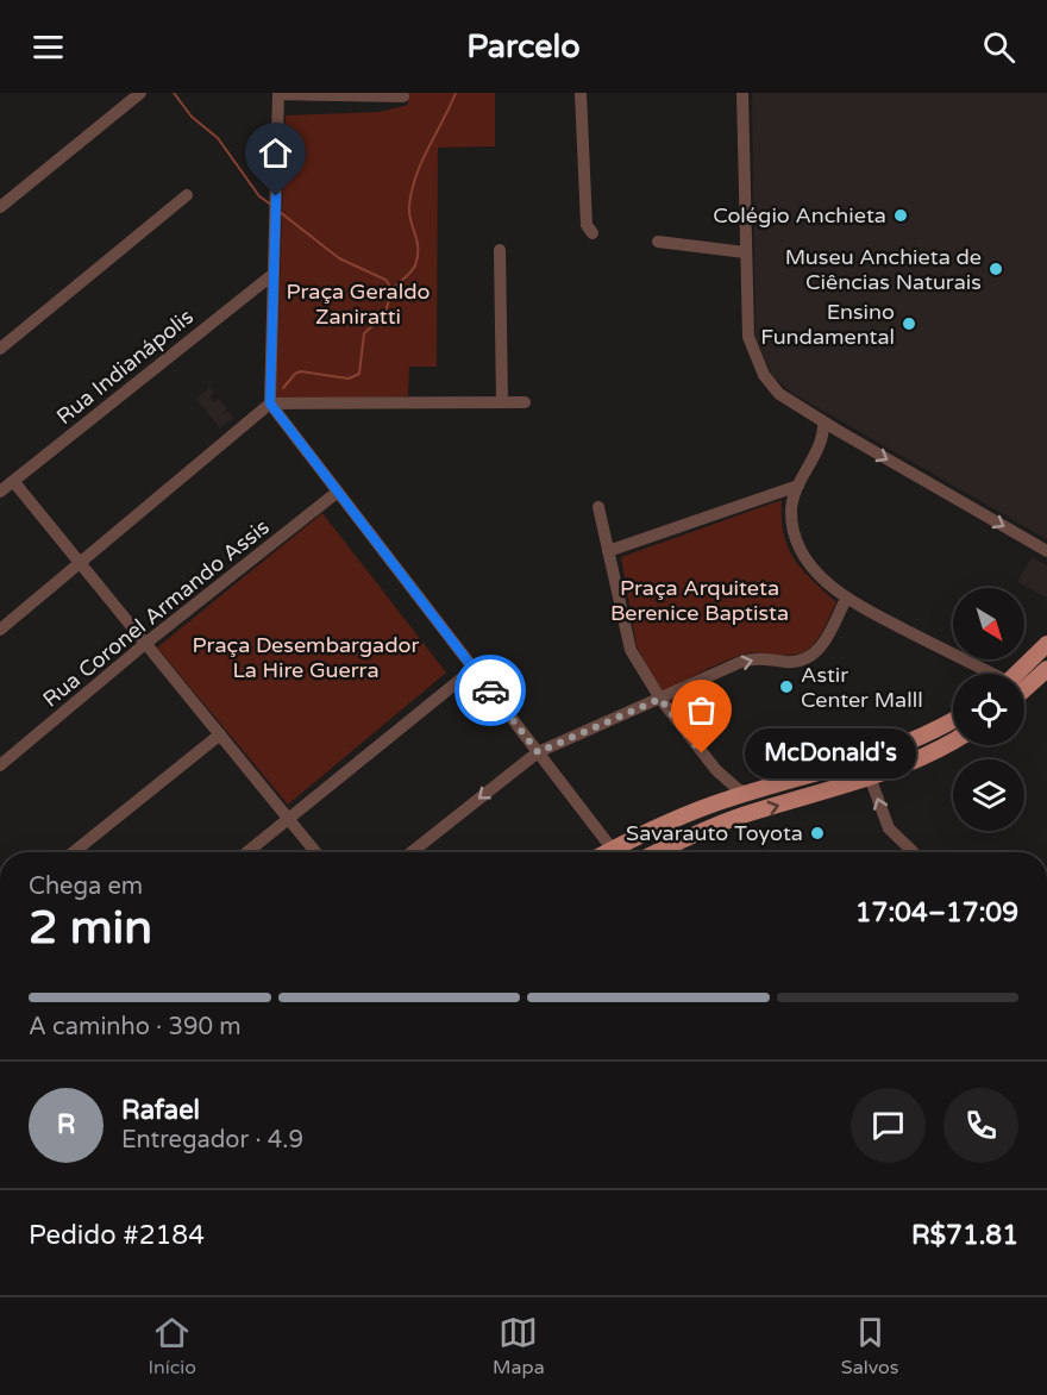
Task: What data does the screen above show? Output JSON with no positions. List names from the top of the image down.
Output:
{
  "streets": {
    "street": ["Rua Indianápolis", "Rua Coronel Armando Assis"]
  },
  "parks": ["Praça Geraldo Zaniratti", "Praça Arquiteta Berenice Baptista", "Praça Desembargador La Hire Guerra"],
  "places": [
    "Colégio Anchieta",
    "Museu Anchieta de Ciências Naturais",
    "Ensino Fundamental",
    "Astir Center Malll",
    "McDonald's",
    "Savarauto Toyota"
  ],
  "north": "bottom right",
  "page": {
    "header": "Parcelo",
    "bubble": "McDonald's",
    "heading": ["2 min", "Chega em", "17:04–17:09"],
    "panel": [
      "Rafael",
      "Entregador · 4.9",
      "Pedido #2184",
      "R$71.81"
    ],
    "bar": "A caminho · 390 m",
    "round": "R",
    "tabs": ["Início", "Mapa", "Salvos"]
  }
}
